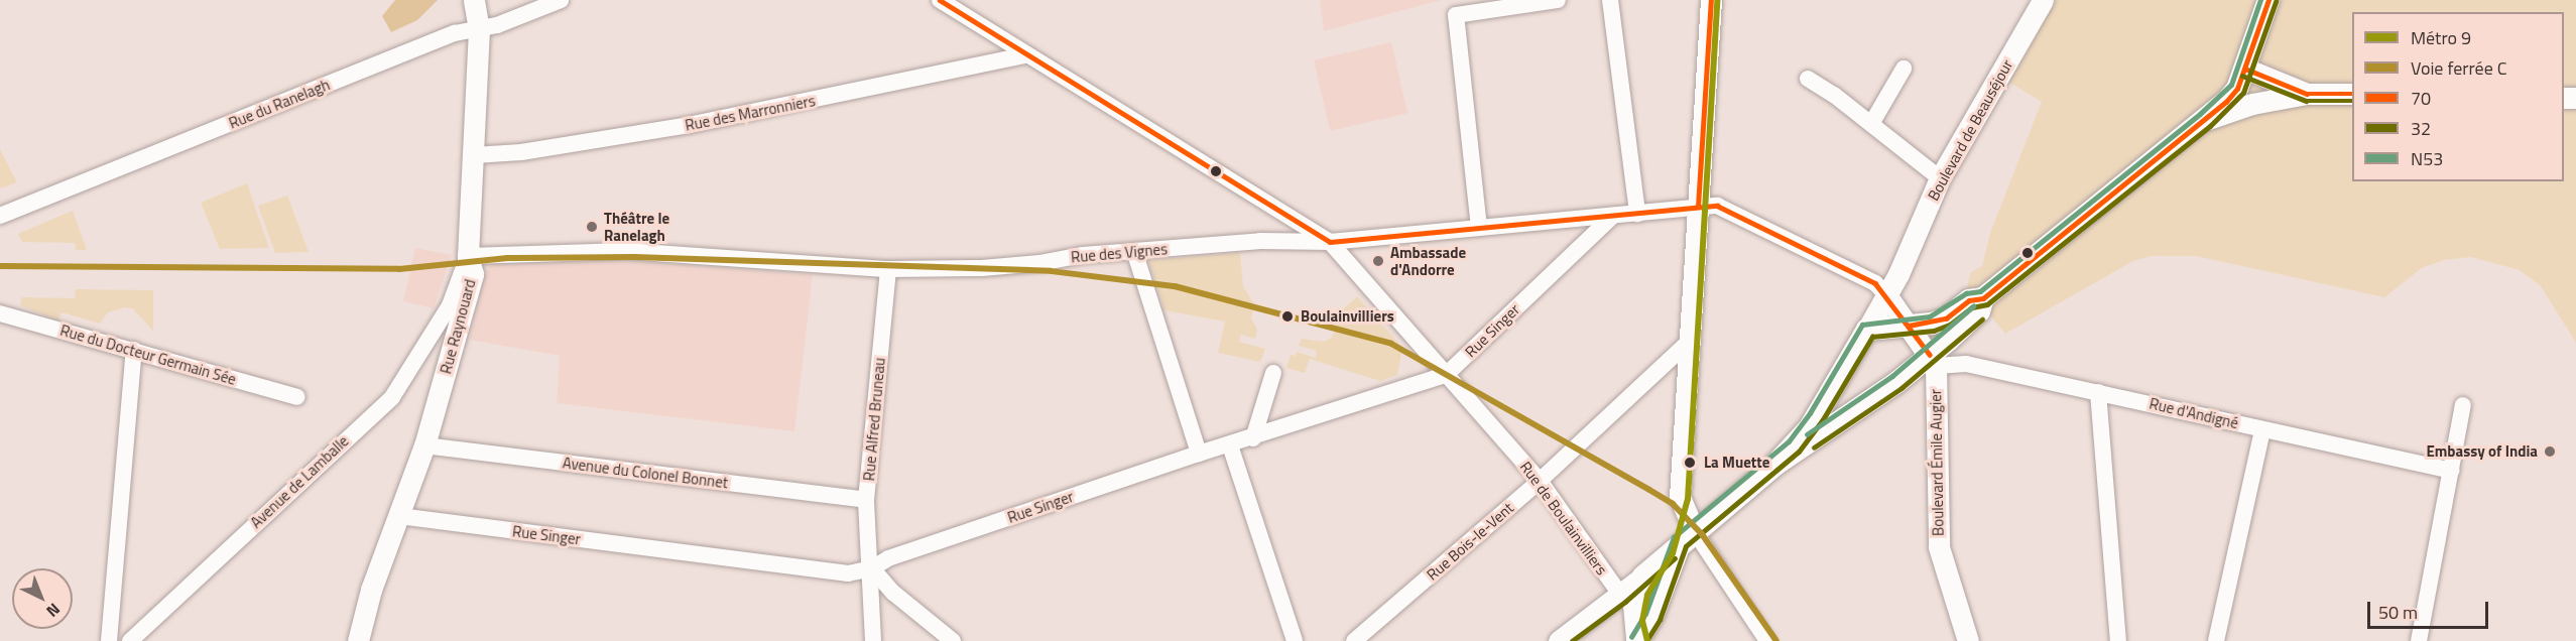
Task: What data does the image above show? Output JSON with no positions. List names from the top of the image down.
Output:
{
  "streets": {
    "street": [
      "Rue du Ranelagh",
      "Rue des Marronniers",
      "Boulevard de Beauséjour",
      "Rue des Vignes",
      "Rue Raynouard",
      "Rue Singer",
      "Rue du Docteur Germain Sée",
      "Rue d'Andigné",
      "Rue Alfred Bruneau",
      "Boulevard Émile Augier",
      "Avenue du Colonel Bonnet",
      "Avenue de Lamballe",
      "Rue de Boulainvilliers",
      "Rue Bois-le-Vent"
    ]
  },
  "crossings": [
    ["Rue du Ranelagh", "Rue Raynouard"],
    ["Rue des Marronniers", "Rue Raynouard"],
    ["Rue des Marronniers", "Rue de Boulainvilliers"],
    ["Boulevard de Beauséjour", "Rue des Vignes"],
    ["Rue des Vignes", "Rue Raynouard"],
    ["Rue des Vignes", "Rue Singer"],
    ["Rue des Vignes", "Rue Alfred Bruneau"],
    ["Rue des Vignes", "Rue de Boulainvilliers"],
    ["Rue Raynouard", "Rue Singer"],
    ["Rue Raynouard", "Avenue du Colonel Bonnet"],
    ["Rue Raynouard", "Avenue de Lamballe"],
    ["Rue Singer", "Rue Alfred Bruneau"],
    ["Rue Singer", "Rue de Boulainvilliers"],
    ["Rue d'Andigné", "Boulevard Émile Augier"],
    ["Rue Alfred Bruneau", "Avenue du Colonel Bonnet"],
    ["Rue de Boulainvilliers", "Rue Bois-le-Vent"]
  ],
  "places": [
    "Théâtre le Ranelagh",
    "Ambassade d'Andorre",
    "Boulainvilliers",
    "Embassy of India",
    "La Muette"
  ],
  "lines": [
    "metro line 9",
    "transit line 70",
    "transit line N53",
    "transit line 32",
    "rail line C"
  ],
  "legend": [
    "Métro 9",
    "Voie ferrée C",
    "70",
    "32",
    "N53"
  ],
  "scale_bar": "50 m",
  "north": "bottom right"
}
